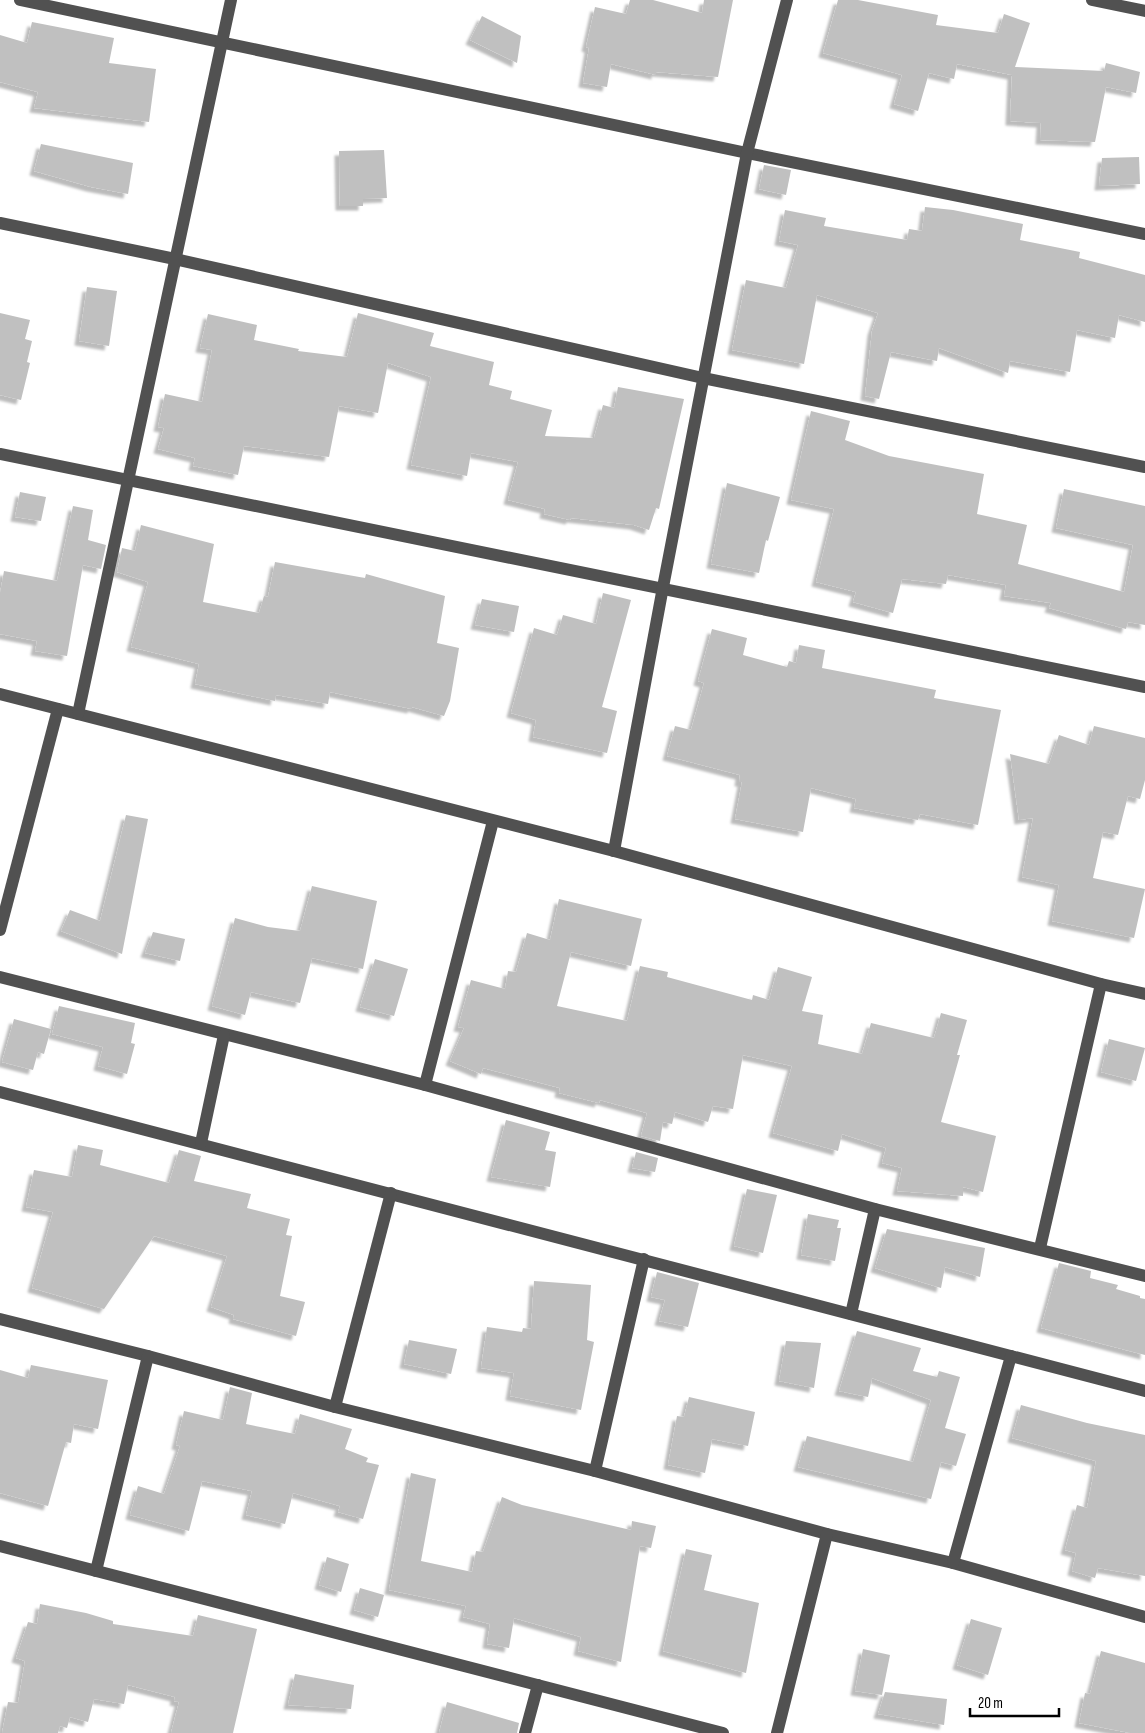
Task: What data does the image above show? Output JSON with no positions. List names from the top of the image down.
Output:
{
  "scale_bar": "20 m"
}
